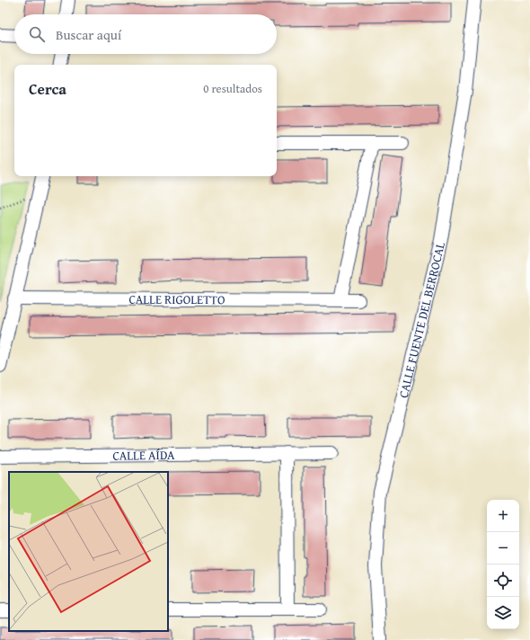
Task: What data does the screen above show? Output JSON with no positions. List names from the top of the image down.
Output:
{
  "streets": {
    "street": ["CALLE RIGOLETTO", "CALLE FUENTE DEL BERROCAL", "CALLE AÍDA"]
  },
  "page": {
    "search": "Buscar aquí",
    "heading": ["Cerca", "0 resultados"],
    "map_buttons": ["+", "−"]
  }
}
